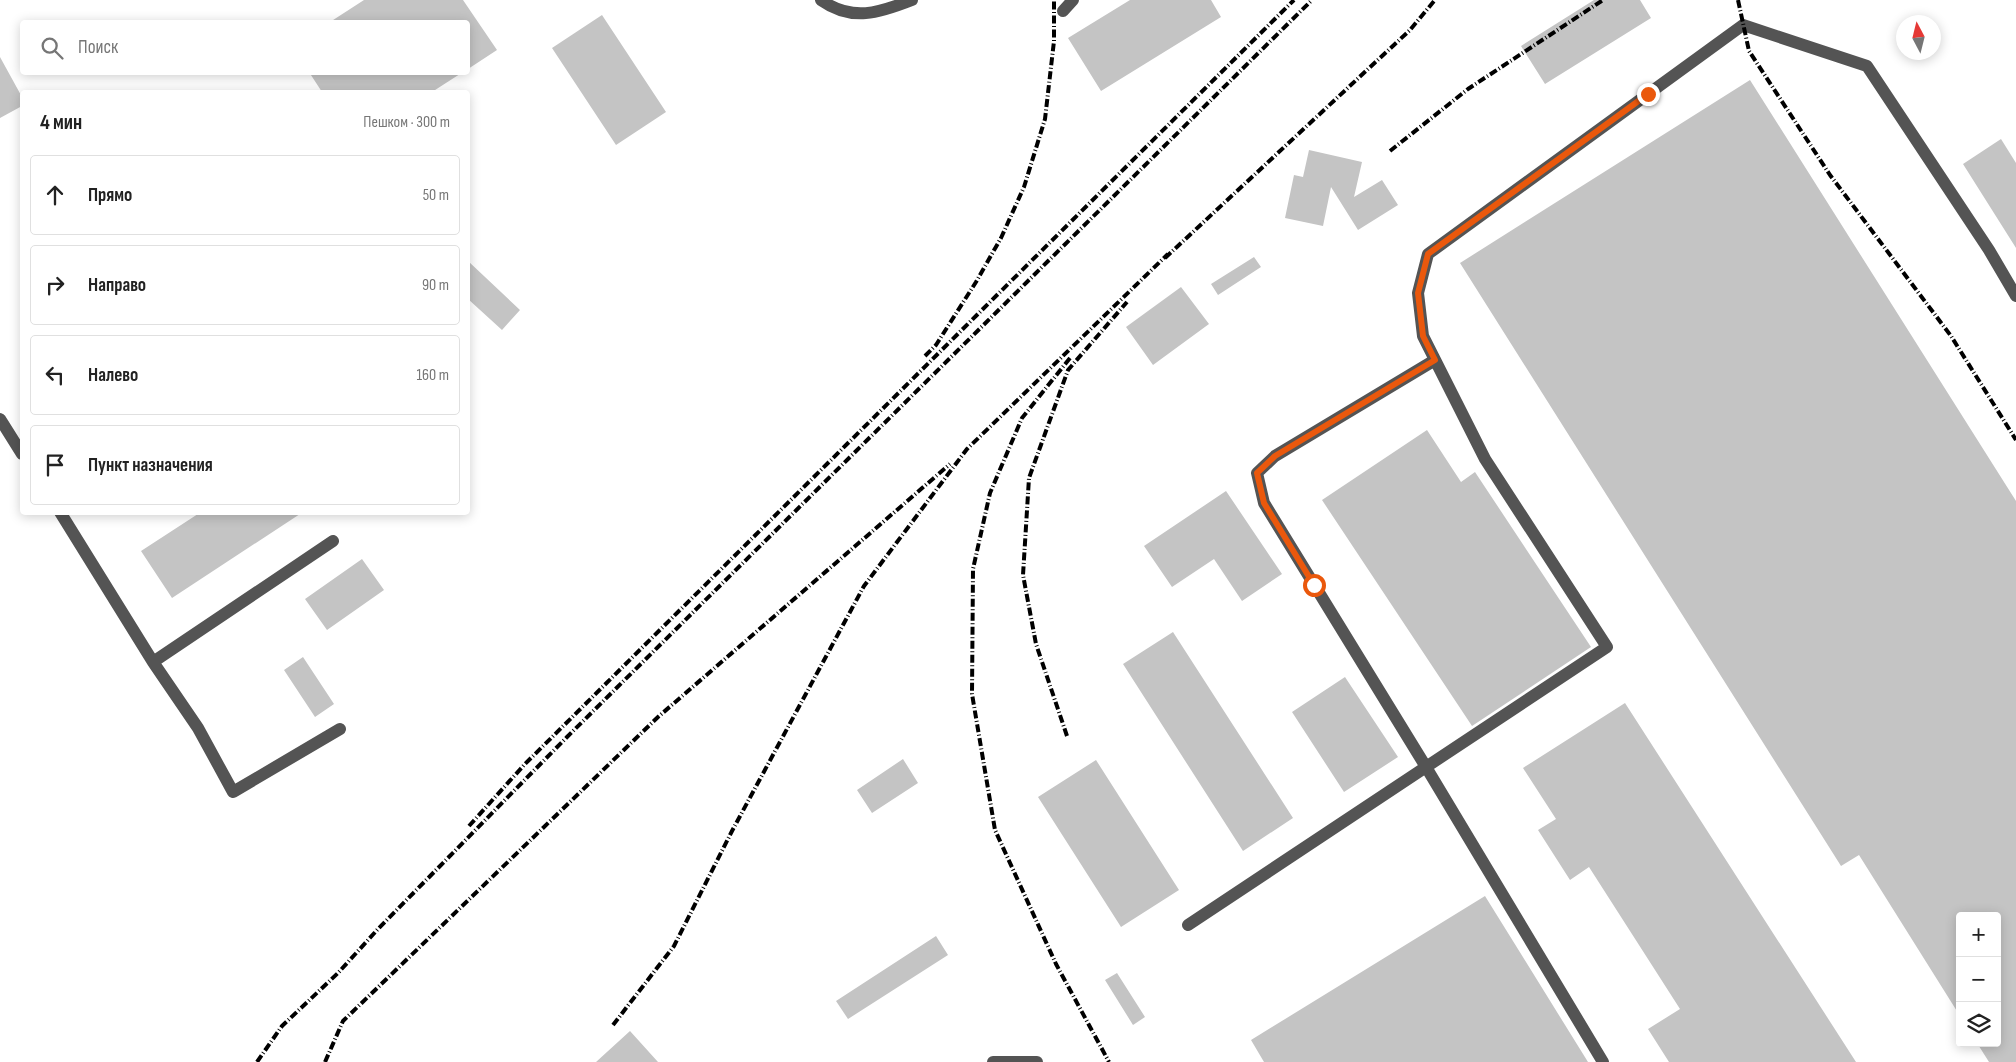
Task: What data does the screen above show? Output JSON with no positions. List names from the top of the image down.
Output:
{
  "north": "top",
  "page": {
    "search": "Поиск",
    "heading": ["4 мин", "Пешком · 300 m"],
    "list": [
      ["Прямо", "50 m"],
      ["Направо", "90 m"],
      ["Налево", "160 m"],
      "Пункт назначения"
    ],
    "map_buttons": ["+", "−"]
  }
}
